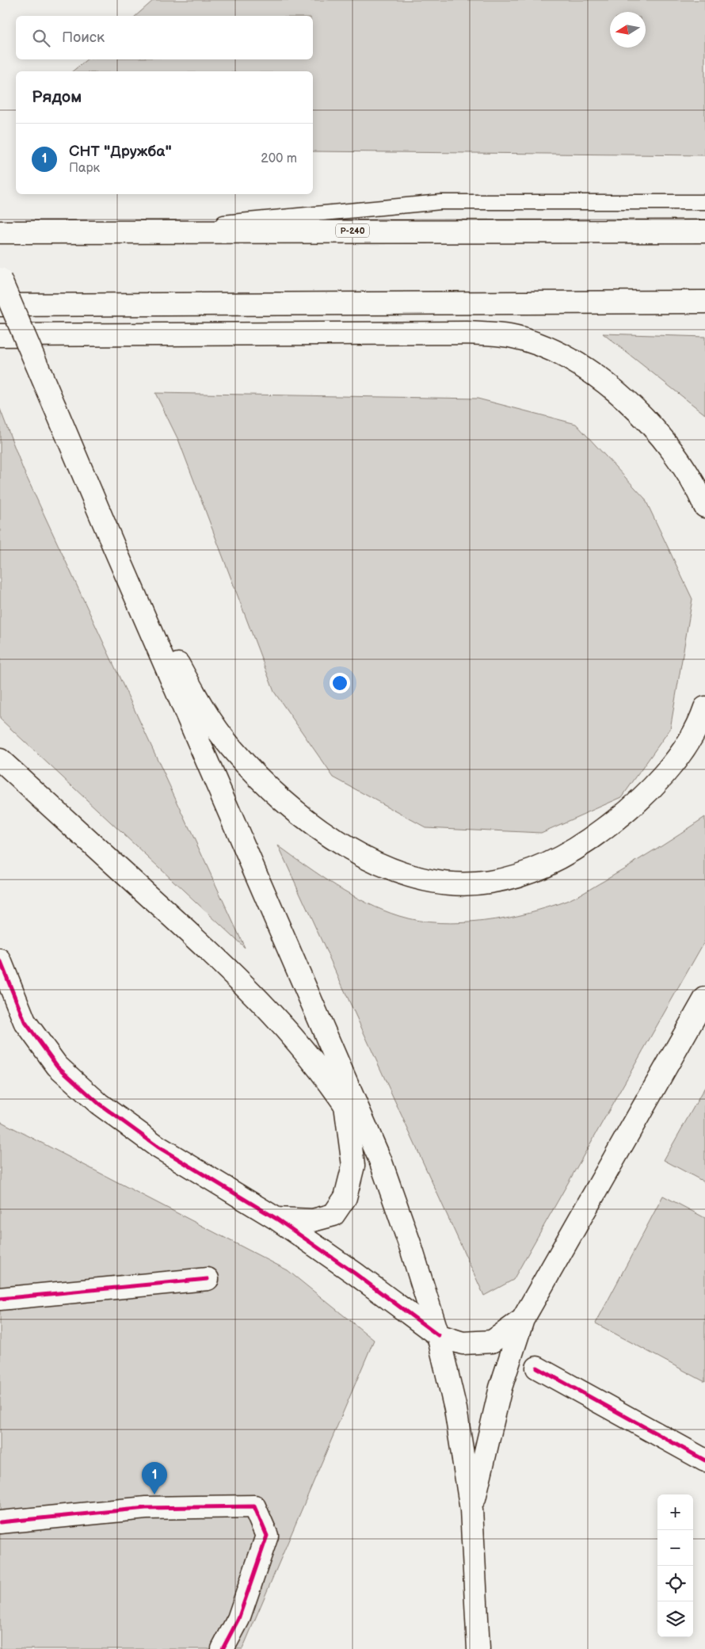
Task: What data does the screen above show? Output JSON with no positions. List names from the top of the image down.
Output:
{
  "streets": {
    "main road": ["Р-240"]
  },
  "north": "left",
  "page": {
    "search": "Поиск",
    "heading": "Рядом",
    "list": [
      {
        "mark": "1",
        "name": "СНТ \"Дружба\"",
        "note": "Парк",
        "value": "200 m"
      }
    ],
    "pins": "1",
    "map_buttons": ["+", "−"]
  }
}
